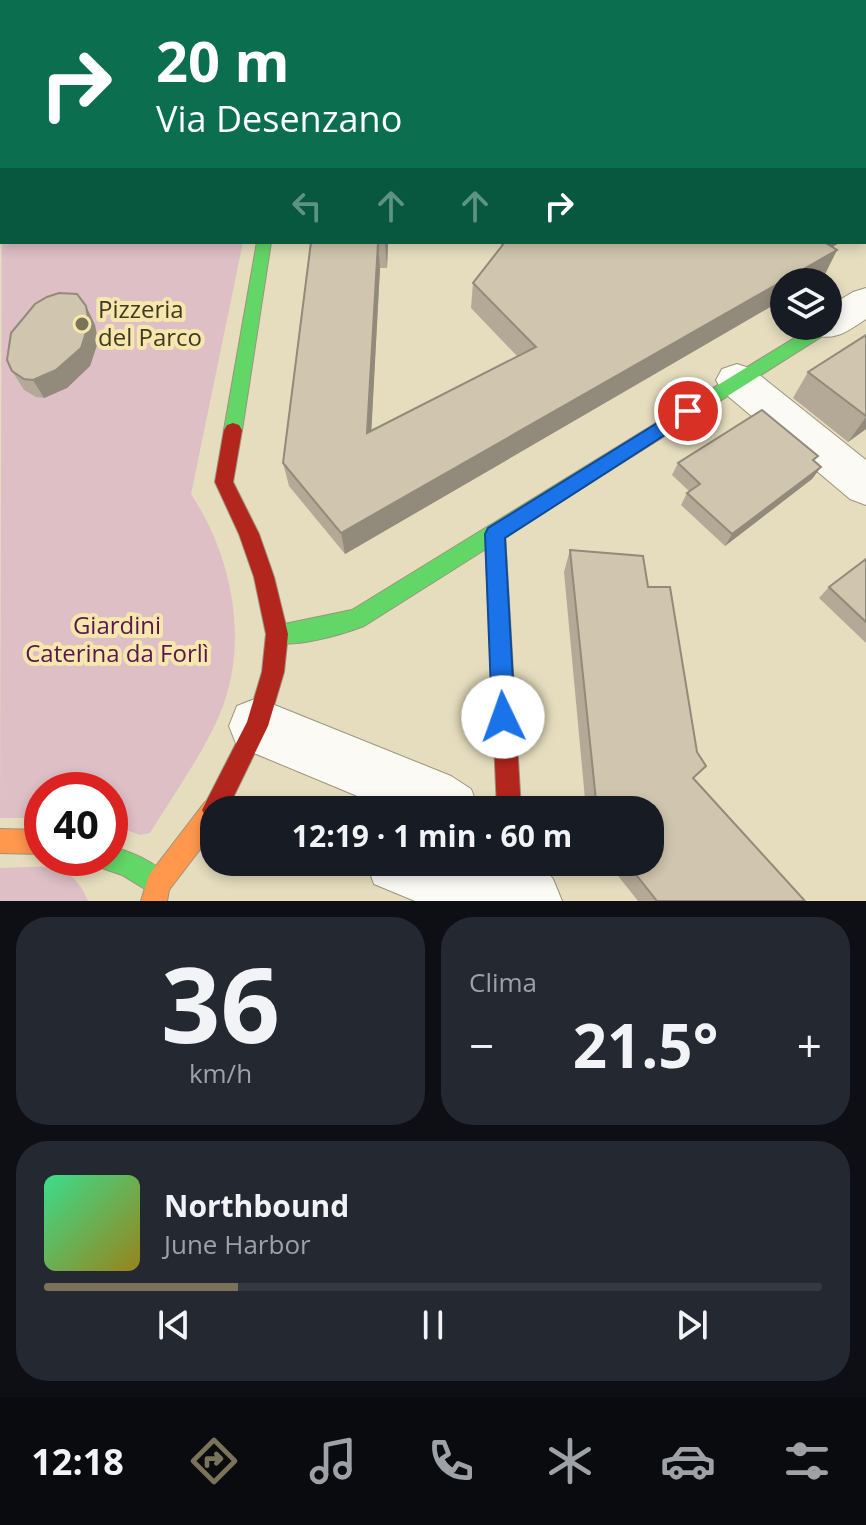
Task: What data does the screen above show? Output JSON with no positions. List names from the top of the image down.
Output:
{
  "parks": ["Giardini Caterina da Forlì"],
  "places": ["Pizzeria del Parco"],
  "page": {
    "turn": ["20 m", "Via Desenzano"],
    "limit": "40",
    "trip": "12:19 · 1 min · 60 m",
    "tile": [
      ["36", "km/h"],
      "Clima"
    ],
    "heat": ["−", "21.5°", "+"],
    "song": ["Northbound", "June Harbor"],
    "tabs": "12:18"
  }
}
